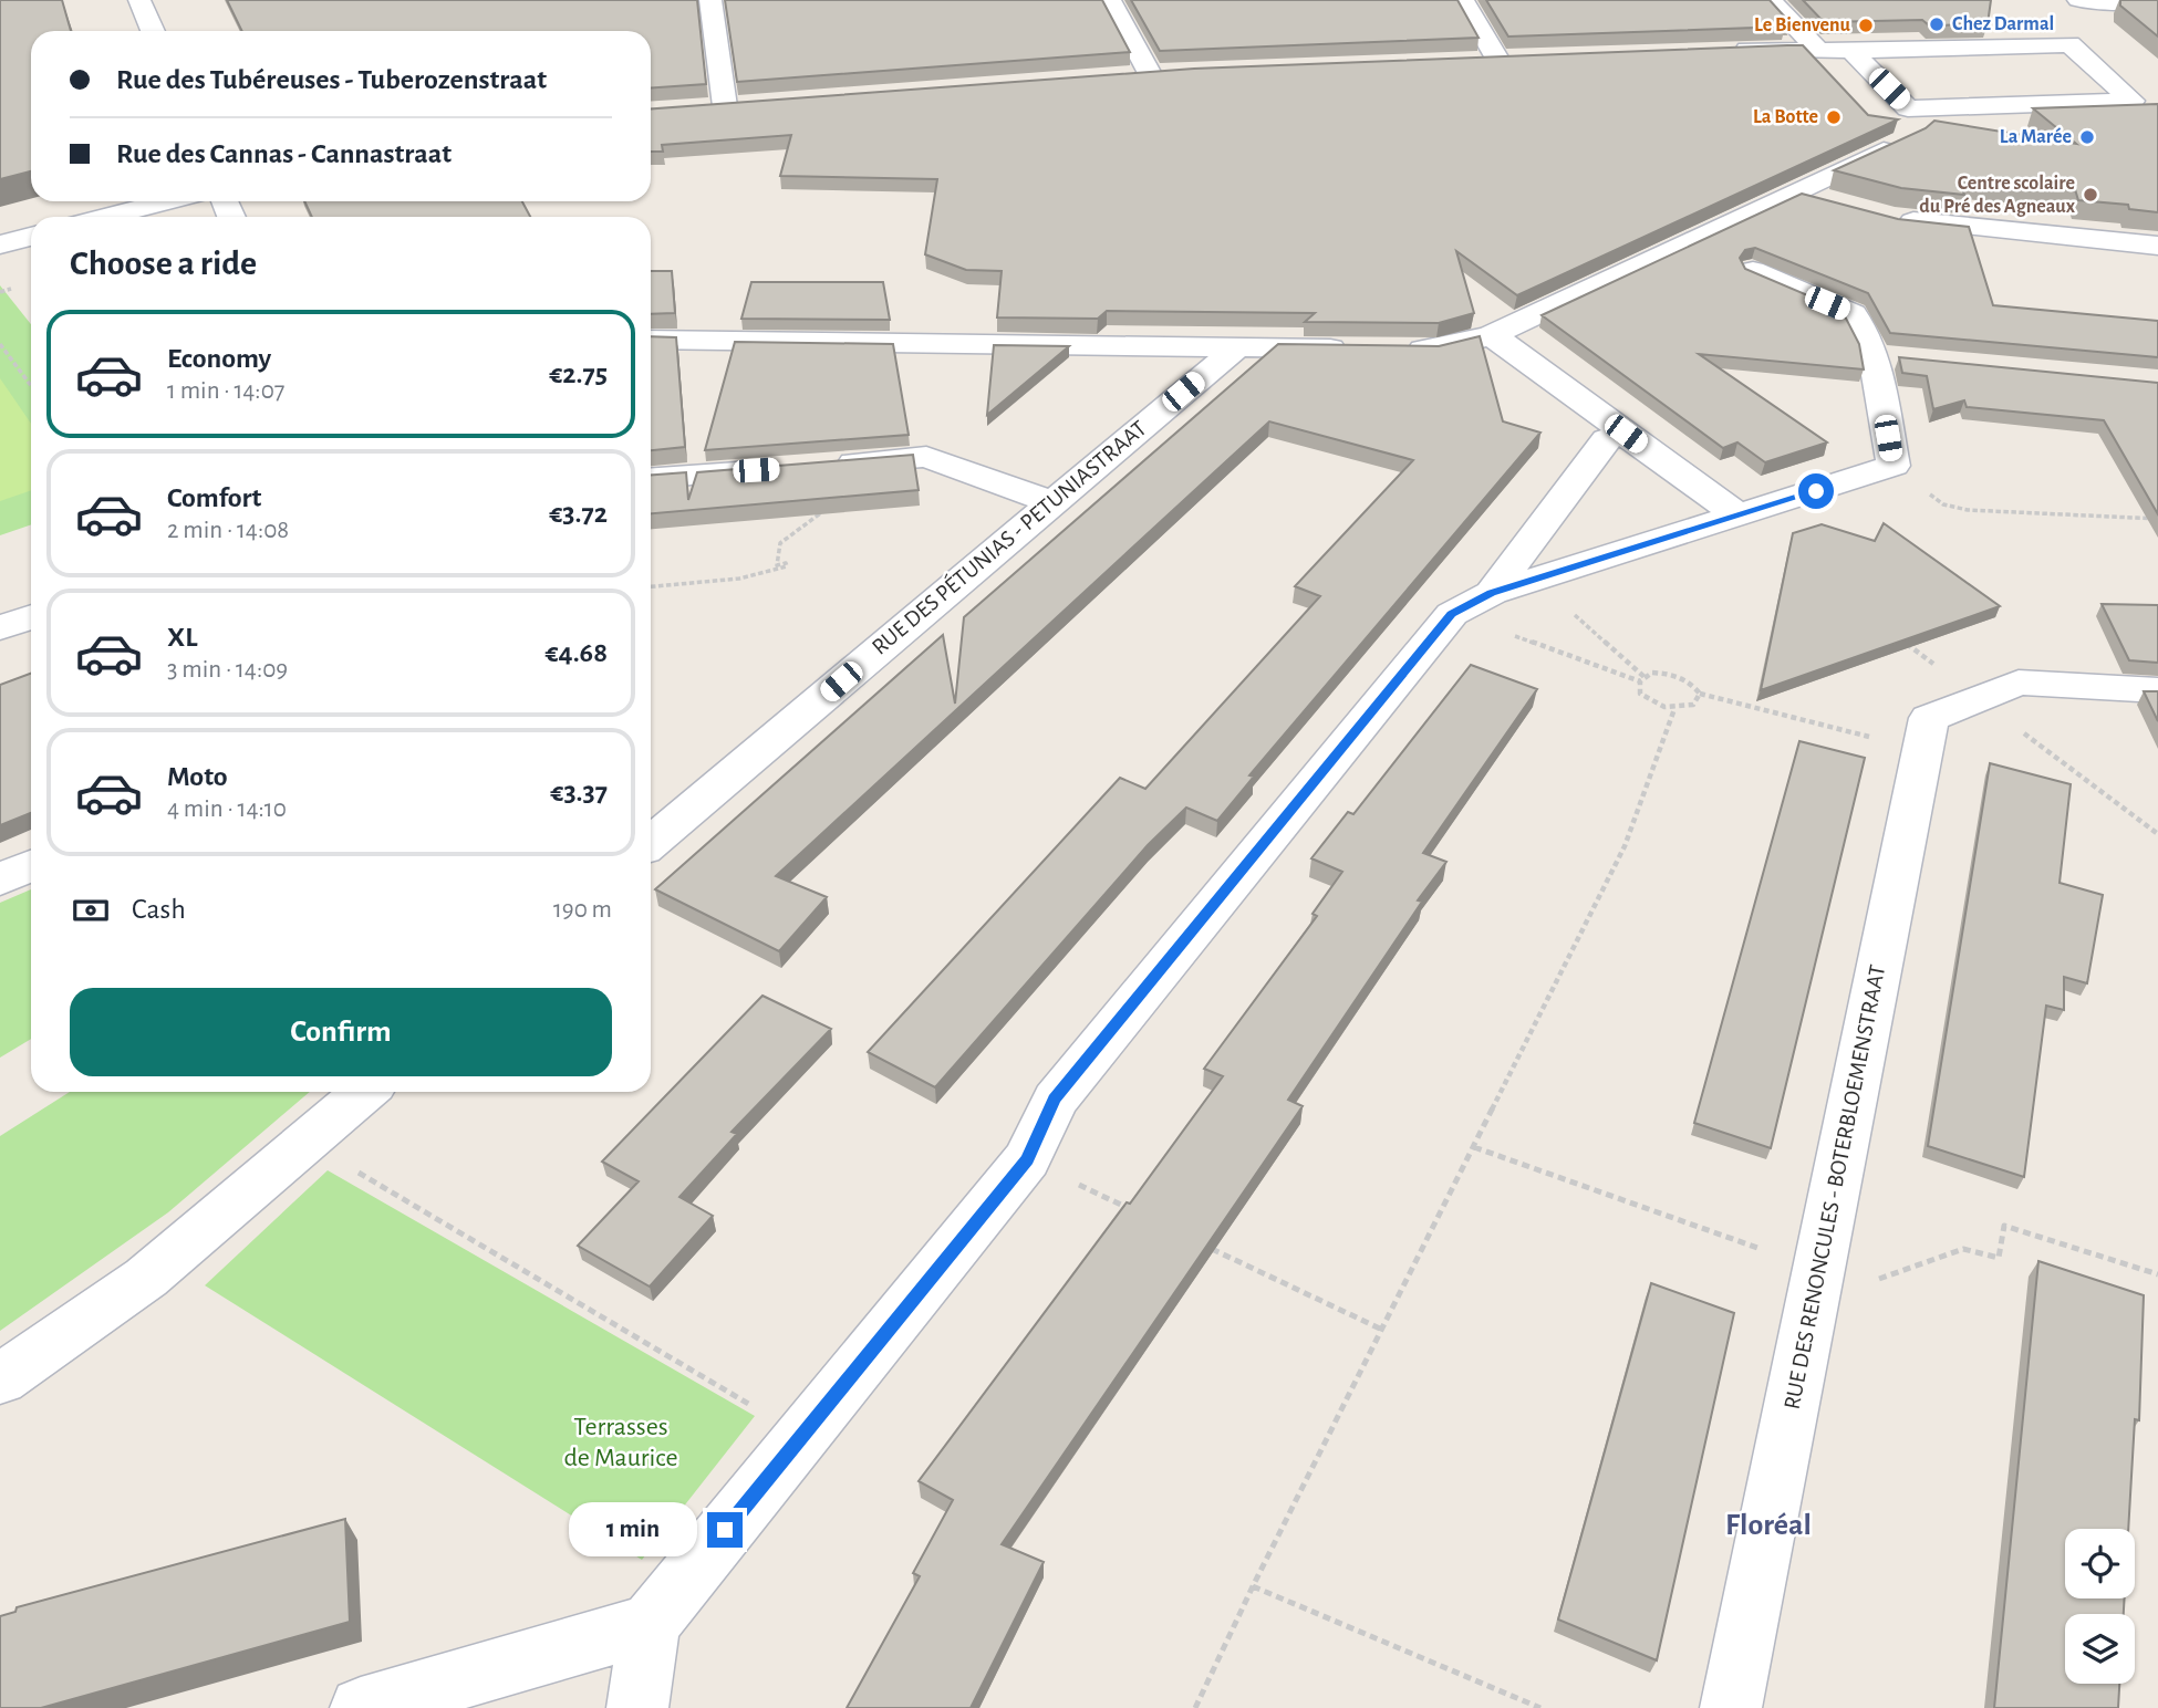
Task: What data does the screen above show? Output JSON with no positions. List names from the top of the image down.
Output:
{
  "streets": {
    "street": ["RUE DES PÉTUNIAS - PETUNIASTRAAT", "RUE DES RENONCULES - BOTERBLOEMENSTRAAT"]
  },
  "districts": ["Floréal"],
  "parks": ["Terrasses de Maurice"],
  "places": [
    "Chez Darmal",
    "Le Bienvenu",
    "La Botte",
    "La Marée",
    "Centre scolaire du Pré des Agneaux"
  ],
  "page": {
    "banner": ["Rue des Tubéreuses - Tuberozenstraat", "Rue des Cannas - Cannastraat"],
    "heading": "Choose a ride",
    "list": [
      {
        "name": "Economy",
        "note": "1 min · 14:07",
        "value": "€2.75"
      },
      {
        "name": "Comfort",
        "note": "2 min · 14:08",
        "value": "€3.72"
      },
      {
        "name": "XL",
        "note": "3 min · 14:09",
        "value": "€4.68"
      },
      {
        "name": "Moto",
        "note": "4 min · 14:10",
        "value": "€3.37"
      }
    ],
    "pay": ["Cash", "190 m"],
    "buttons": "Confirm",
    "bubble": "1 min"
  }
}
